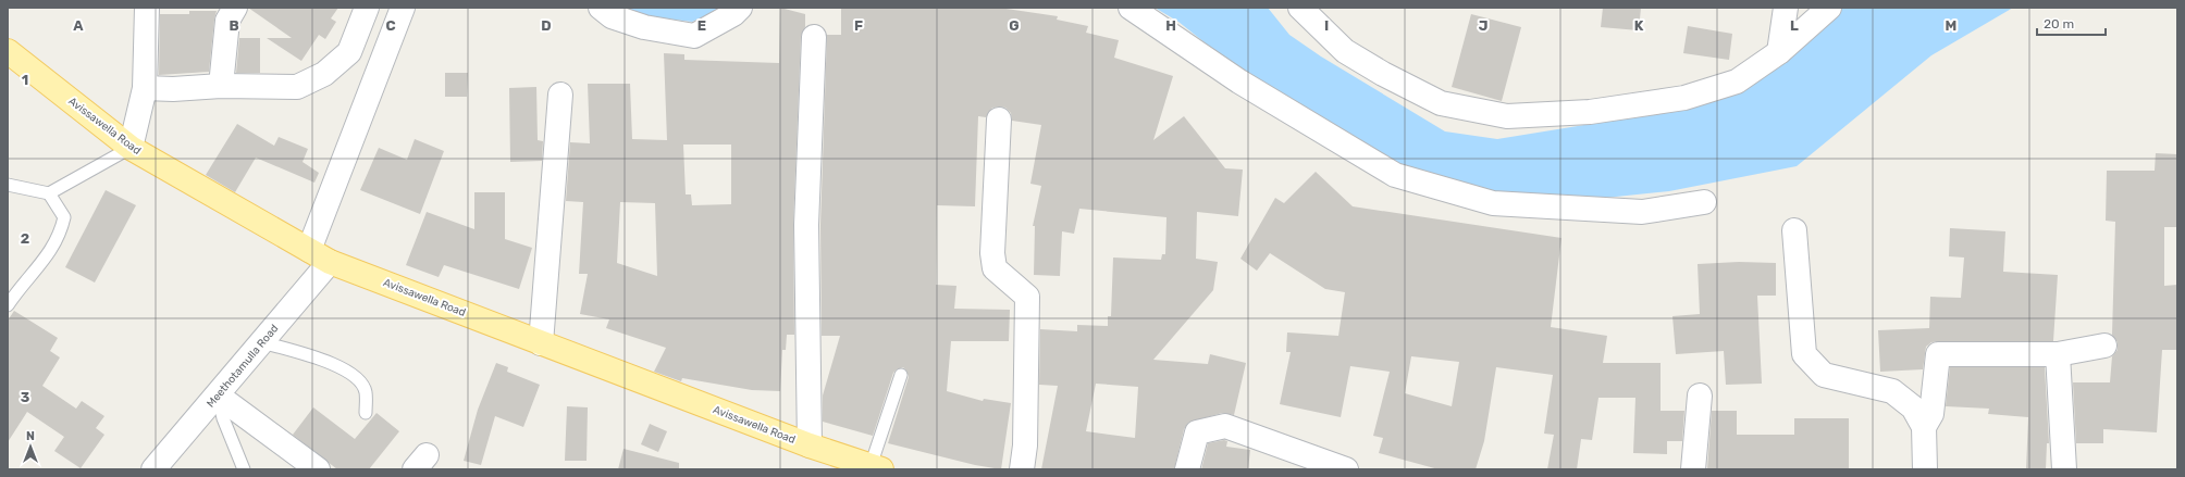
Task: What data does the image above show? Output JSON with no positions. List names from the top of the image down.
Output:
{
  "streets": {
    "main road": ["Avissawella Road"],
    "street": ["Meethotamulla Road"]
  },
  "crossings": [
    ["Avissawella Road", "Meethotamulla Road"]
  ],
  "scale_bar": "20 m",
  "north": "top",
  "grid": {
    "columns": [
      "A",
      "B",
      "C",
      "D",
      "E",
      "F",
      "G",
      "H",
      "I",
      "J",
      "K",
      "L",
      "M"
    ],
    "rows": ["1", "2", "3"]
  }
}
